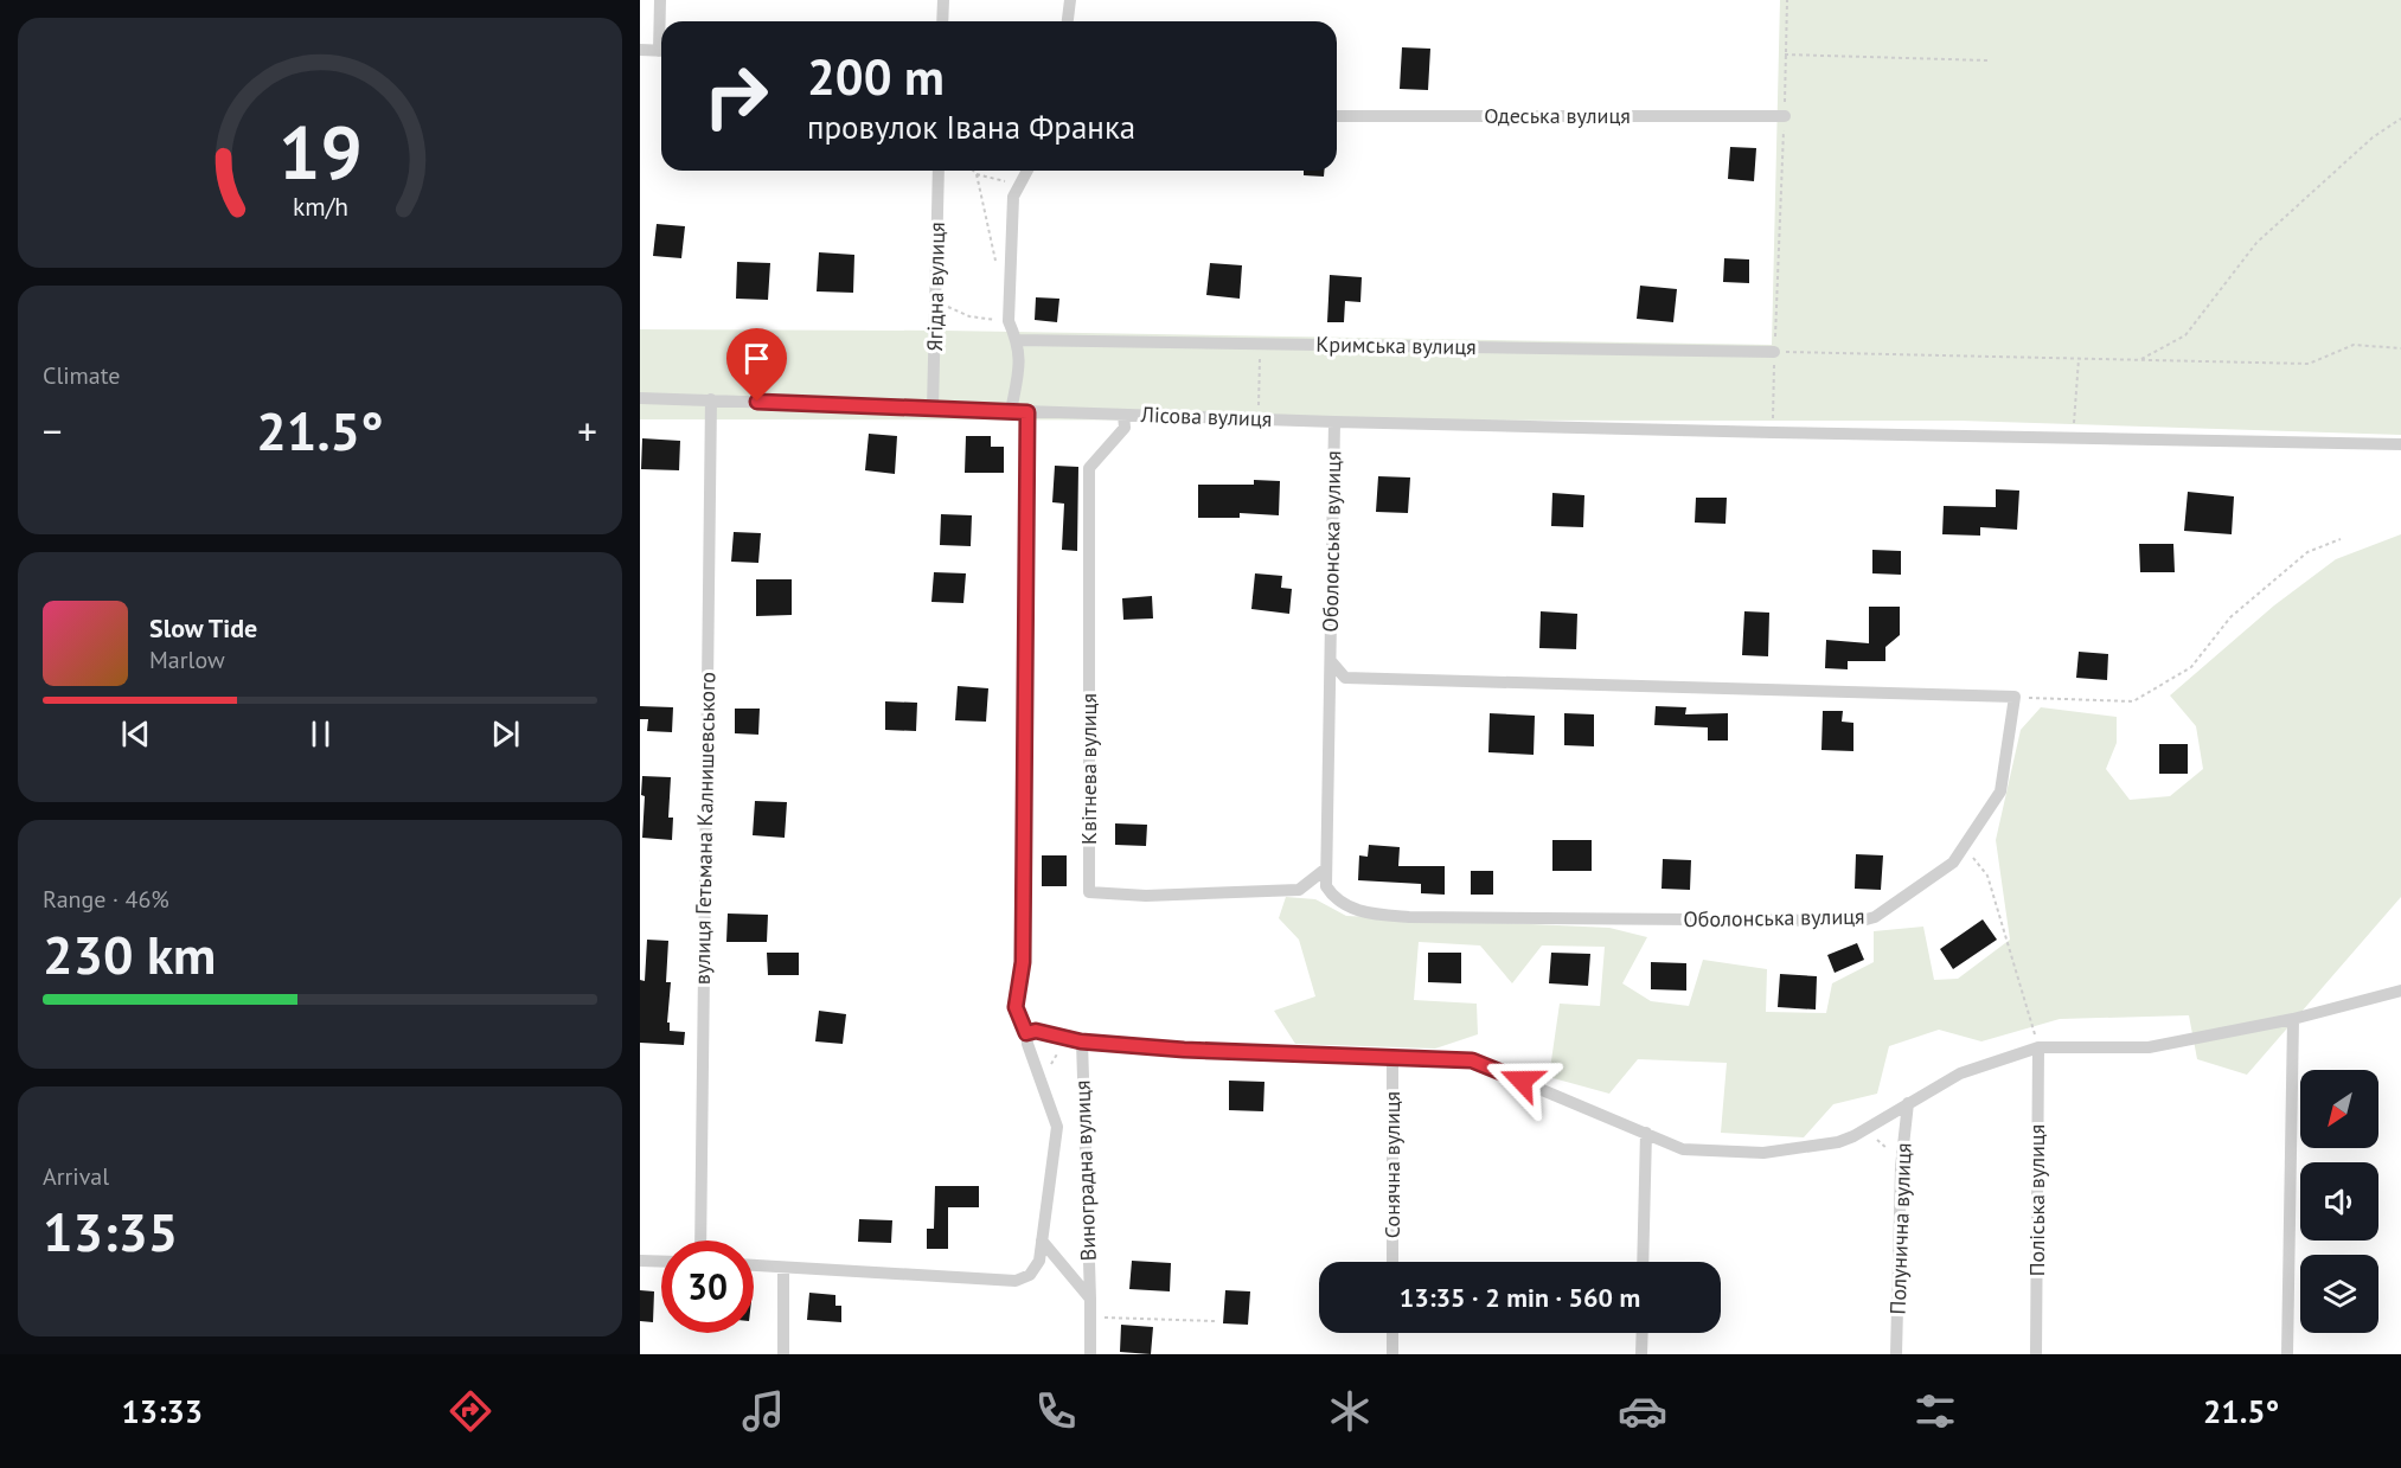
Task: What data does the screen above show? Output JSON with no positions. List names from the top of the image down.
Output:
{
  "streets": {
    "street": [
      "Одеська вулиця",
      "Ягідна вулиця",
      "Кримська вулиця",
      "Лісова вулиця",
      "Оболонська вулиця",
      "Квітнева вулиця",
      "вулиця Гетьмана Калнишевського",
      "Сонячна вулиця",
      "Виноградна вулиця",
      "Поліська вулиця",
      "Полунична вулиця"
    ]
  },
  "crossings": [
    ["Ягідна вулиця", "Лісова вулиця"],
    ["Лісова вулиця", "Оболонська вулиця"],
    ["Лісова вулиця", "Квітнева вулиця"],
    ["Лісова вулиця", "вулиця Гетьмана Калнишевського"],
    ["Оболонська вулиця", "Квітнева вулиця"]
  ],
  "north": "bottom left",
  "page": {
    "turn": ["200 m", "провулок Івана Франка"],
    "tile": [
      "Climate",
      ["Range · 46%", "230 km"],
      ["Arrival", "13:35"]
    ],
    "heat": ["−", "21.5°", "+"],
    "song": ["Slow Tide", "Marlow"],
    "limit": "30",
    "trip": "13:35 · 2 min · 560 m",
    "tabs": ["13:33", "21.5°"],
    "gauge": ["19", "km/h"]
  }
}
